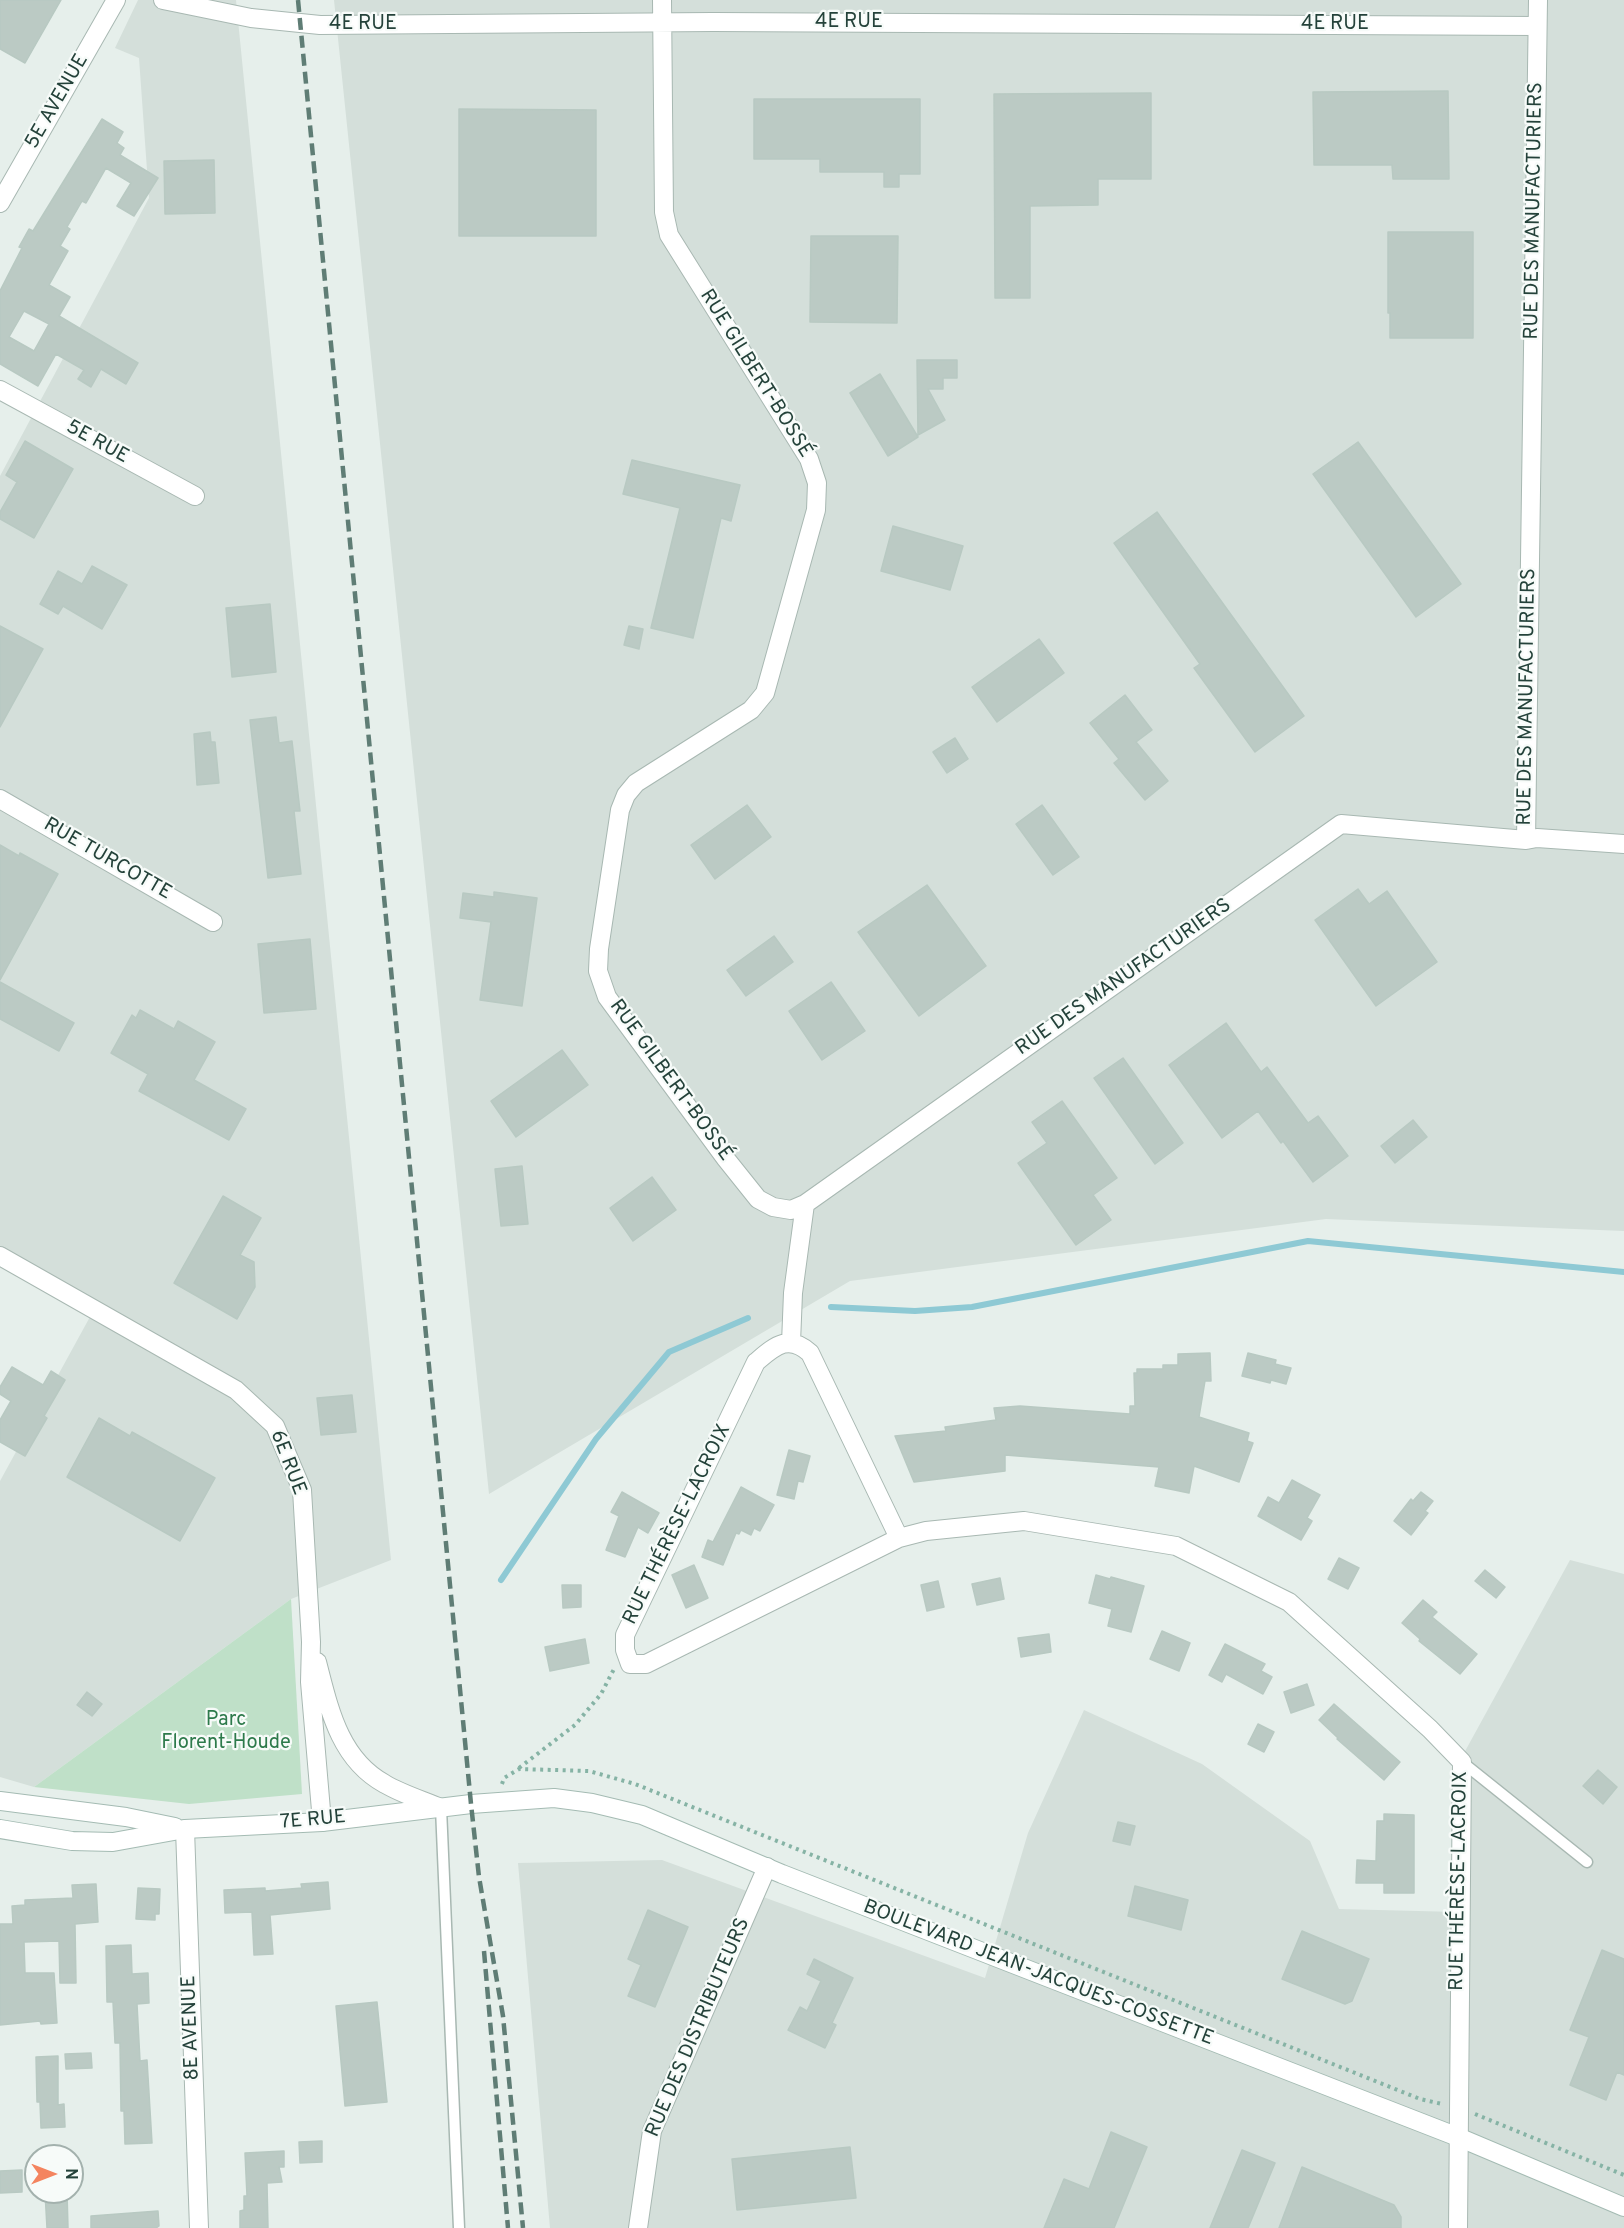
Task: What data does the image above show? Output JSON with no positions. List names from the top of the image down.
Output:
{
  "streets": {
    "street": [
      "4E RUE",
      "5E AVENUE",
      "RUE DES MANUFACTURIERS",
      "RUE GILBERT-BOSSÉ",
      "5E RUE",
      "RUE TURCOTTE",
      "6E RUE",
      "RUE THÉRÈSE-LACROIX",
      "7E RUE",
      "BOULEVARD JEAN-JACQUES-COSSETTE",
      "8E AVENUE",
      "RUE DES DISTRIBUTEURS"
    ]
  },
  "crossings": [
    ["4E RUE", "RUE DES MANUFACTURIERS"],
    ["4E RUE", "RUE GILBERT-BOSSÉ"],
    ["RUE DES MANUFACTURIERS", "RUE GILBERT-BOSSÉ"],
    ["6E RUE", "7E RUE"],
    ["RUE THÉRÈSE-LACROIX", "BOULEVARD JEAN-JACQUES-COSSETTE"],
    ["7E RUE", "BOULEVARD JEAN-JACQUES-COSSETTE"],
    ["7E RUE", "8E AVENUE"],
    ["BOULEVARD JEAN-JACQUES-COSSETTE", "RUE DES DISTRIBUTEURS"]
  ],
  "parks": ["Parc Florent-Houde"],
  "north": "right"
}
